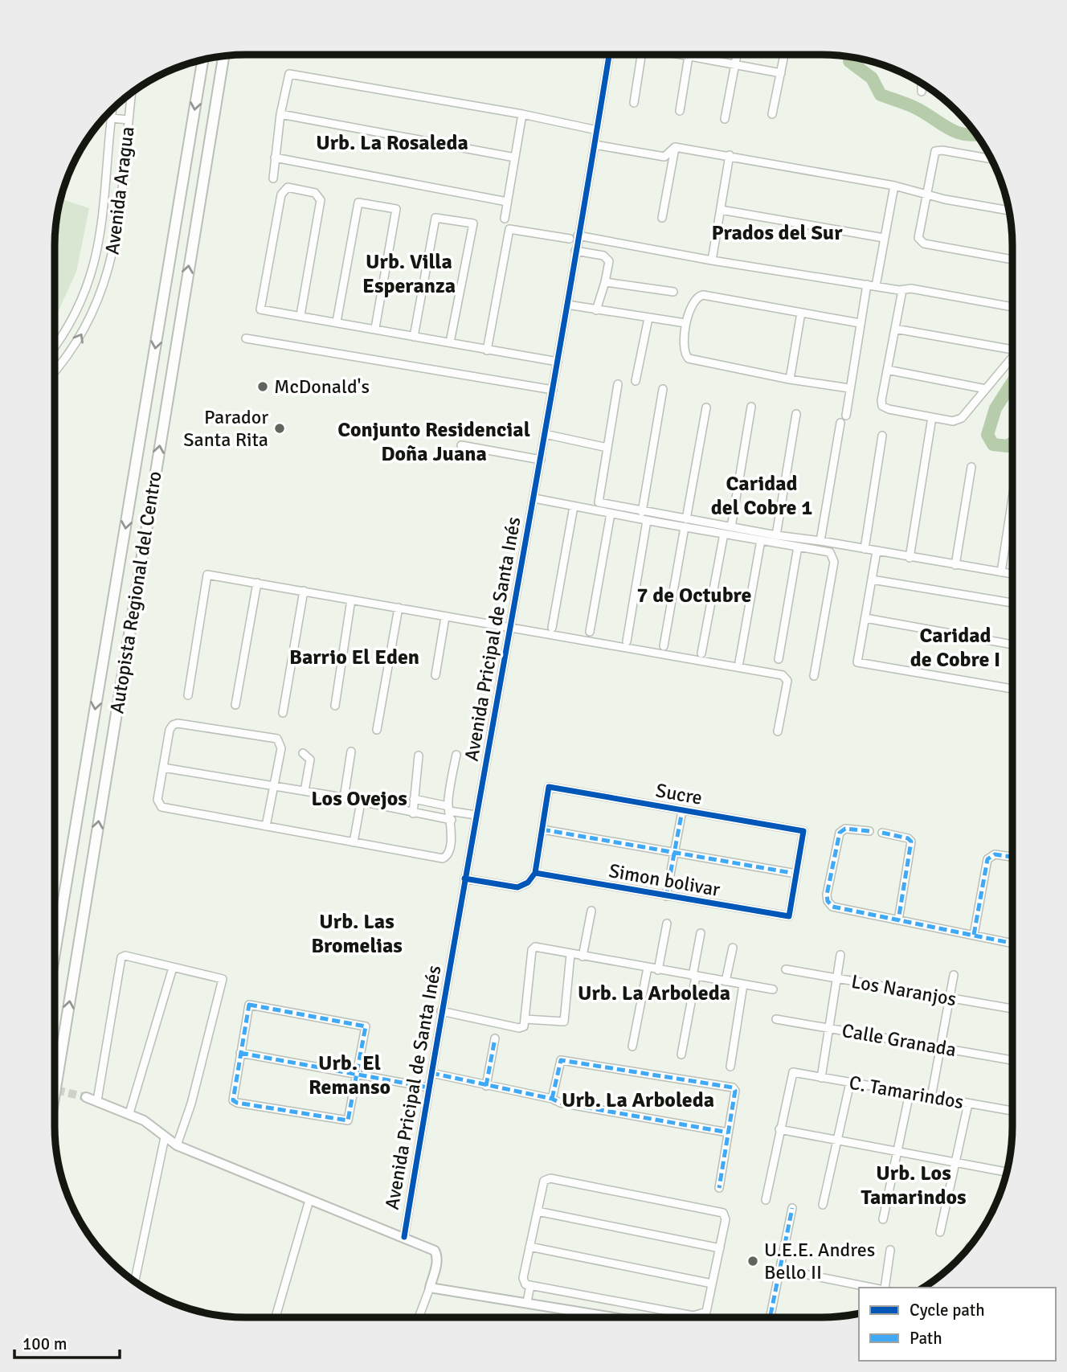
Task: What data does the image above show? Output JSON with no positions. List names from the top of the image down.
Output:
{
  "streets": {
    "highway": ["Autopista Regional del Centro"],
    "street": [
      "Avenida Aragua",
      "Avenida Pricipal de Santa Inés",
      "Sucre",
      "Simon bolivar",
      "Los Naranjos",
      "Calle Granada",
      "C. Tamarindos"
    ]
  },
  "crossings": [
    ["Sucre", "Simon bolivar"]
  ],
  "districts": [
    "Urb. La Rosaleda",
    "Prados del Sur",
    "Urb. Villa Esperanza",
    "Conjunto Residencial Doña Juana",
    "Caridad del Cobre 1",
    "7 de Octubre",
    "Caridad de Cobre I",
    "Barrio El Eden",
    "Los Ovejos",
    "Urb. Las Bromelias",
    "Urb. La Arboleda",
    "Urb. El Remanso",
    "Urb. La Arboleda",
    "Urb. Los Tamarindos"
  ],
  "places": ["McDonald's", "Parador Santa Rita", "U.E.E. Andres Bello II"],
  "legend": ["Cycle path", "Path"],
  "scale_bar": "100 m"
}
